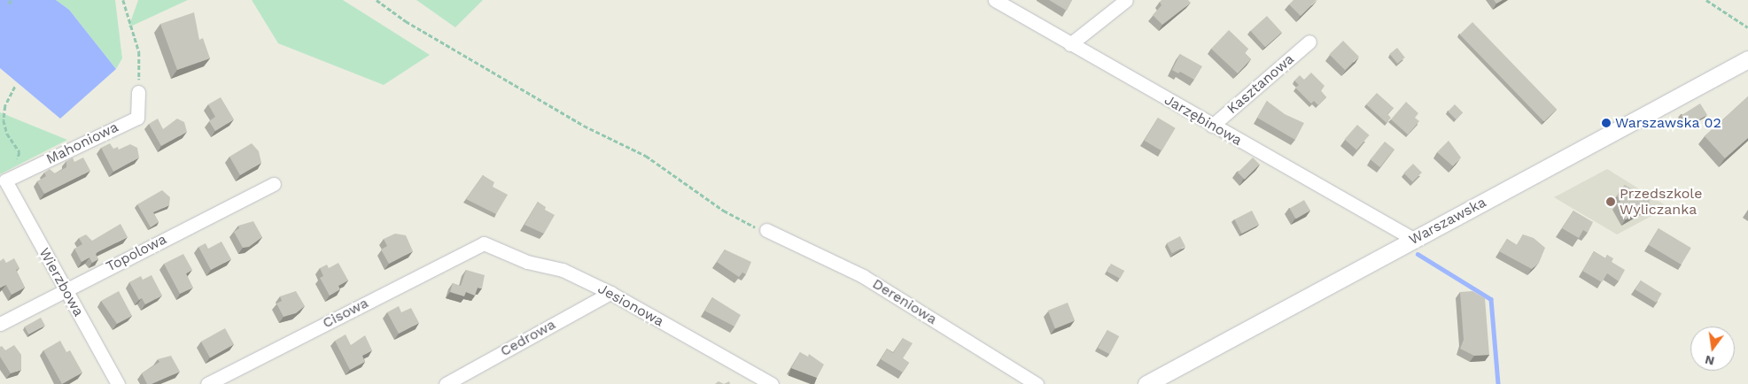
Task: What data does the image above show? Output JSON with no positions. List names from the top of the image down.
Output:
{
  "streets": {
    "street": [
      "Kasztanowa",
      "Jarzębinowa",
      "Mahoniowa",
      "Warszawska",
      "Topolowa",
      "Wierzbowa",
      "Dereniowa",
      "Jesionowa",
      "Cisowa",
      "Cedrowa"
    ]
  },
  "crossings": [
    ["Kasztanowa", "Jarzębinowa"],
    ["Jarzębinowa", "Warszawska"],
    ["Mahoniowa", "Wierzbowa"],
    ["Topolowa", "Wierzbowa"],
    ["Jesionowa", "Cisowa"],
    ["Jesionowa", "Cedrowa"]
  ],
  "places": ["Warszawska 02", "Przedszkole Wyliczanka"],
  "north": "bottom"
}
